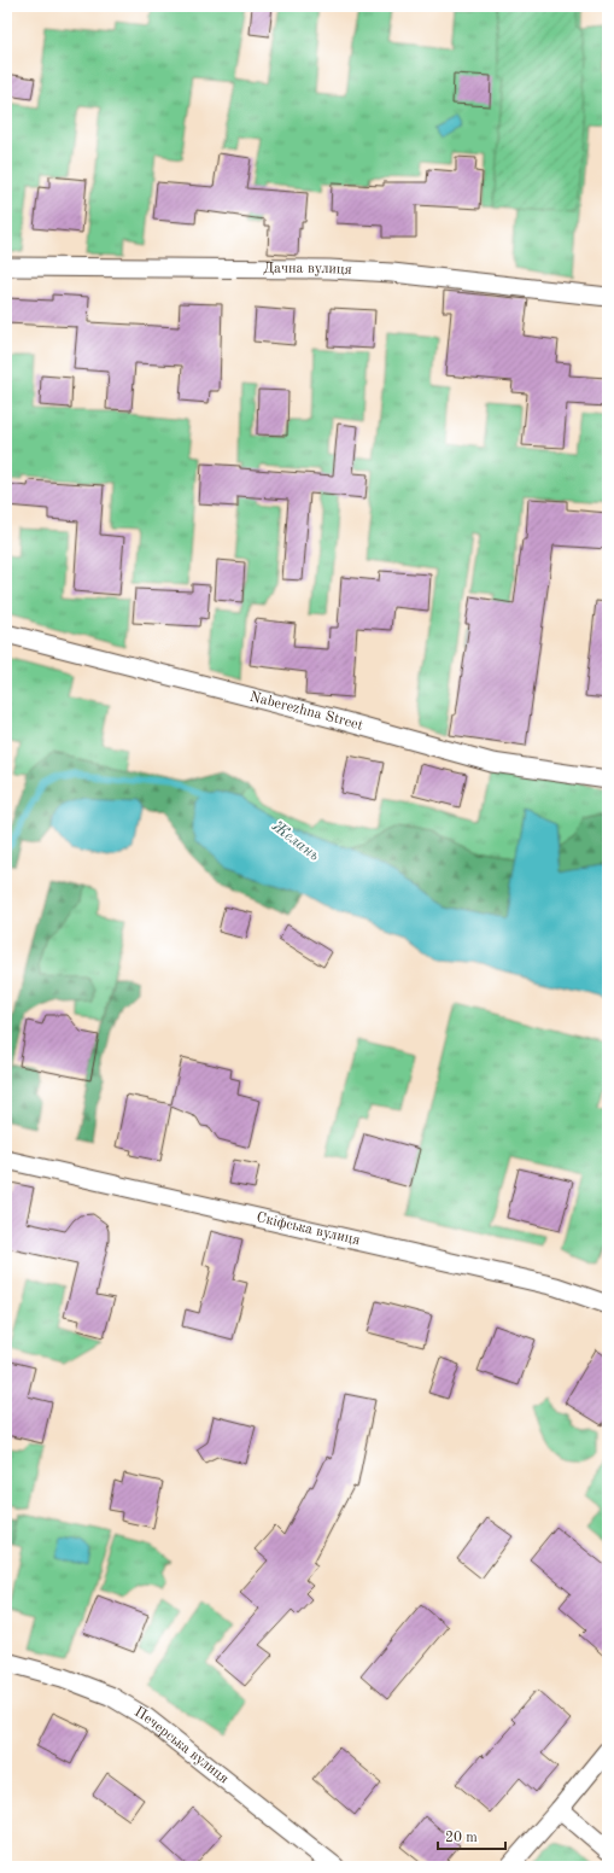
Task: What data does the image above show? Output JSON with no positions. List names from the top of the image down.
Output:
{
  "streets": {
    "street": [
      "Дачна вулиця",
      "Naberezhna Street",
      "Скіфська вулиця",
      "Печерська вулиця"
    ]
  },
  "water": ["Желань"],
  "scale_bar": "20 m"
}
